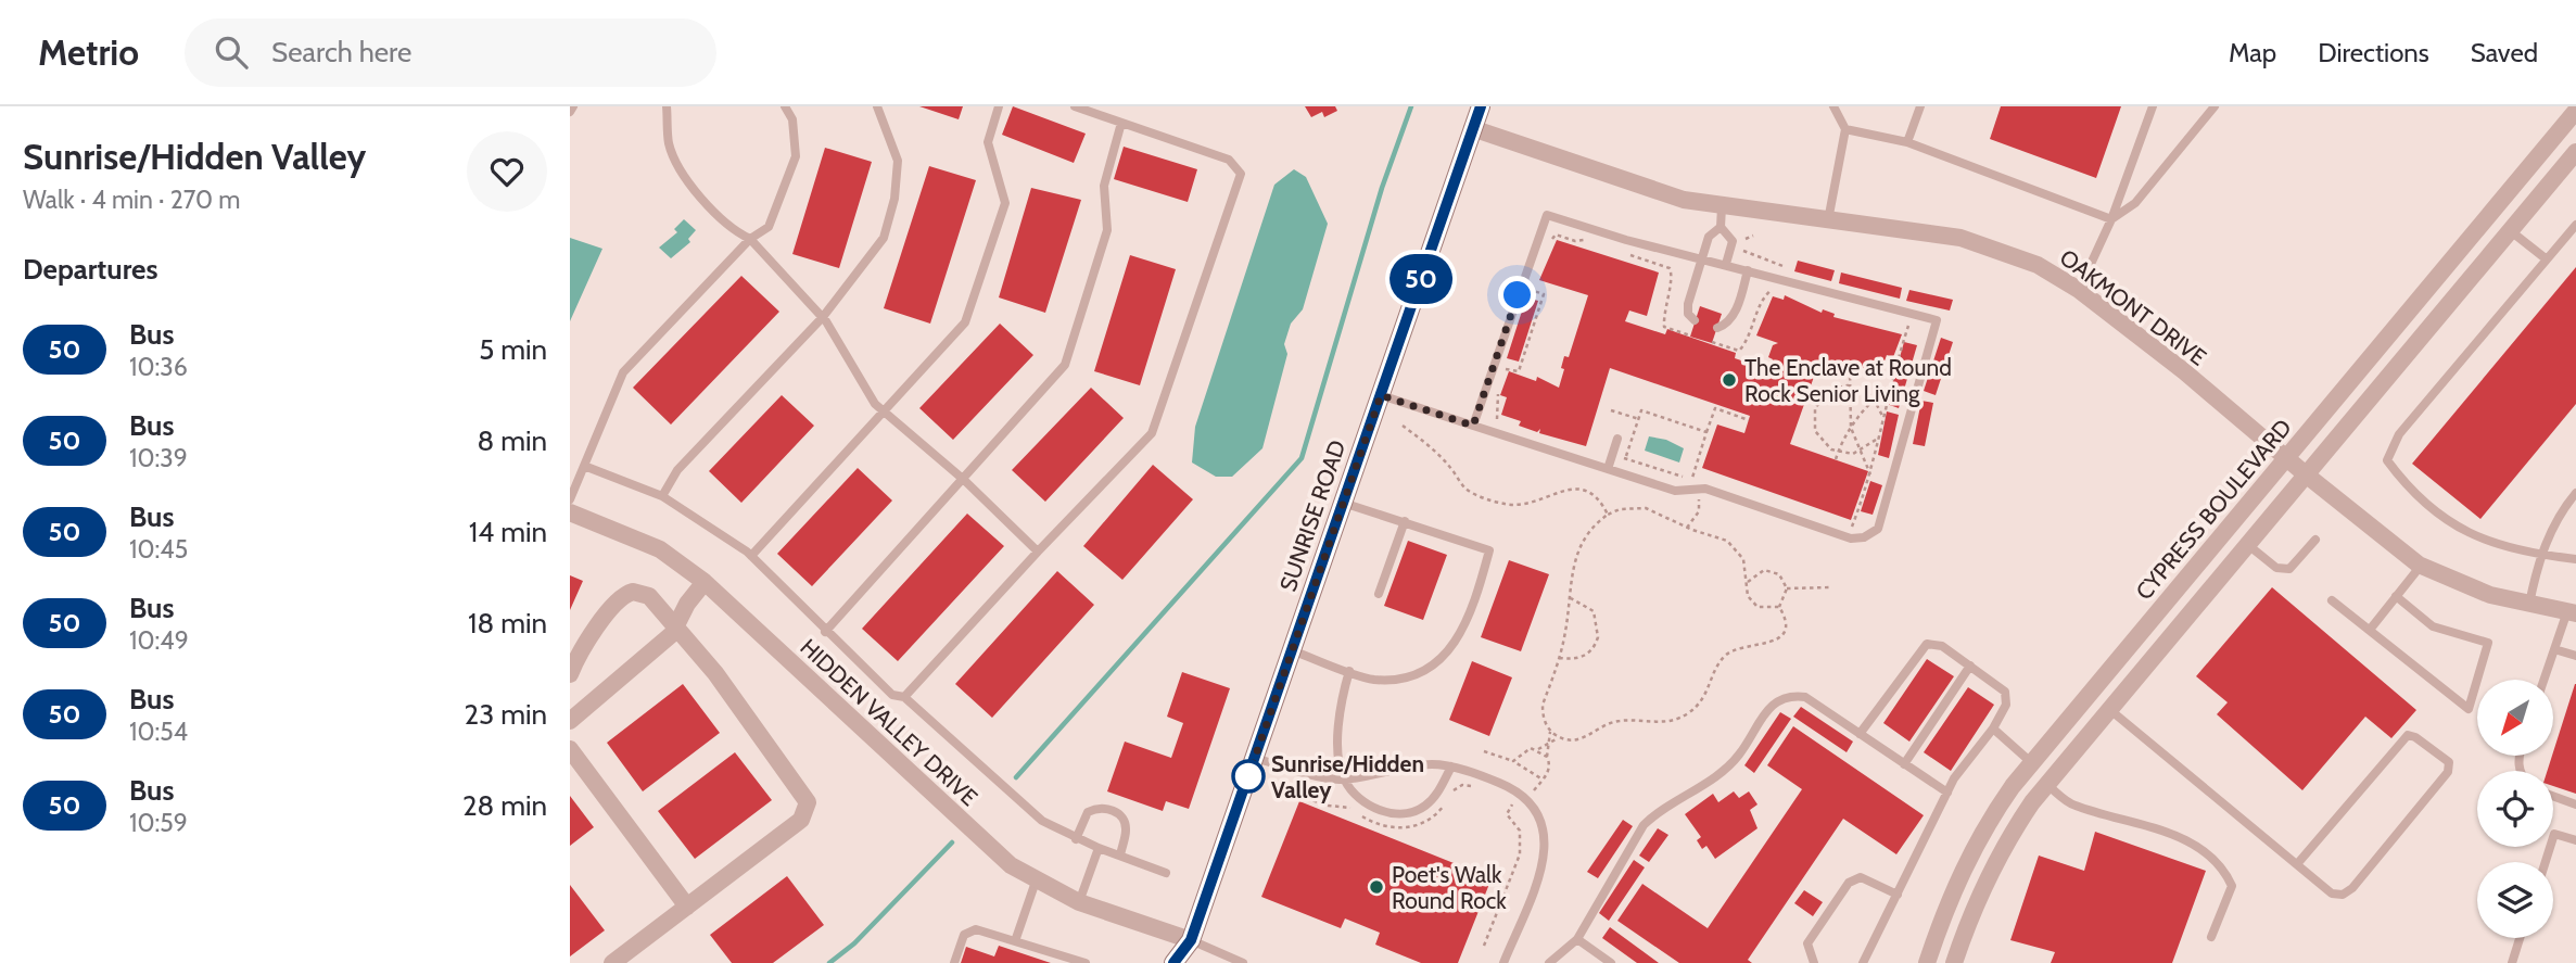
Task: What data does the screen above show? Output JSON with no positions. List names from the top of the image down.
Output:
{
  "streets": {
    "main road": ["SUNRISE ROAD"],
    "street": ["OAKMONT DRIVE", "CYPRESS BOULEVARD", "HIDDEN VALLEY DRIVE"]
  },
  "crossings": [
    ["OAKMONT DRIVE", "CYPRESS BOULEVARD"],
    ["OAKMONT DRIVE", "SUNRISE ROAD"],
    ["SUNRISE ROAD", "HIDDEN VALLEY DRIVE"]
  ],
  "places": ["The Enclave at Round Rock Senior Living", "Sunrise/Hidden Valley", "Poet's Walk Round Rock"],
  "lines": ["bus line 50"],
  "north": "bottom left",
  "page": {
    "header": "Metrio",
    "search": "Search here",
    "nav": ["Map", "Directions", "Saved"],
    "heading": [
      ["Sunrise/Hidden Valley", "Walk · 4 min · 270 m"],
      "Departures"
    ],
    "on_map": "50",
    "list": [
      {
        "mark": "50",
        "name": "Bus",
        "note": "10:36",
        "value": "5 min"
      },
      {
        "mark": "50",
        "name": "Bus",
        "note": "10:39",
        "value": "8 min"
      },
      {
        "mark": "50",
        "name": "Bus",
        "note": "10:45",
        "value": "14 min"
      },
      {
        "mark": "50",
        "name": "Bus",
        "note": "10:49",
        "value": "18 min"
      },
      {
        "mark": "50",
        "name": "Bus",
        "note": "10:54",
        "value": "23 min"
      },
      {
        "mark": "50",
        "name": "Bus",
        "note": "10:59",
        "value": "28 min"
      }
    ]
  }
}
